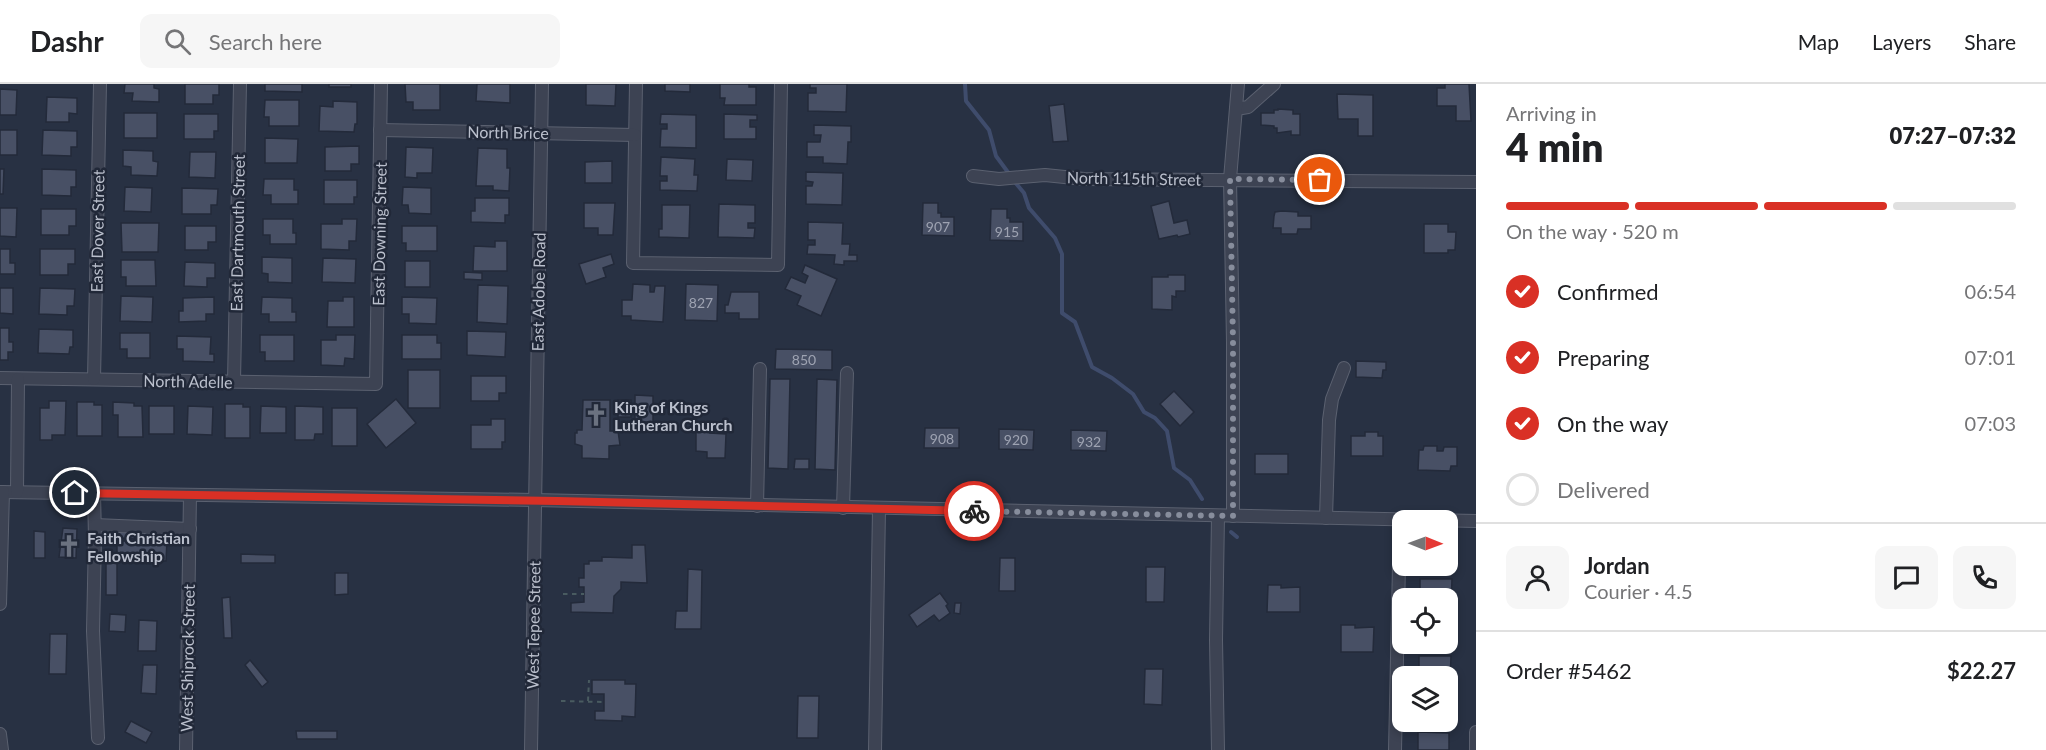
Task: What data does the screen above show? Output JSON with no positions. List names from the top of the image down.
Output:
{
  "streets": {
    "street": [
      "North Brice",
      "North 115th Street",
      "East Dover Street",
      "East Dartmouth Street",
      "East Downing Street",
      "East Adobe Road",
      "North Adelle",
      "West Tepee Street",
      "West Shiprock Street"
    ]
  },
  "crossings": [
    ["North Brice", "East Downing Street"],
    ["North Brice", "East Adobe Road"],
    ["East Dover Street", "North Adelle"],
    ["East Dartmouth Street", "North Adelle"],
    ["East Downing Street", "North Adelle"],
    ["East Adobe Road", "West Tepee Street"]
  ],
  "places": {
    "church": ["King of Kings Lutheran Church", "Faith Christian Fellowship"]
  },
  "house_numbers": [
    "907",
    "915",
    "827",
    "850",
    "908",
    "920",
    "932"
  ],
  "north": "right",
  "page": {
    "header": "Dashr",
    "search": "Search here",
    "nav": ["Map", "Layers", "Share"],
    "heading": ["4 min", "Arriving in", "07:27–07:32"],
    "panel": [
      "Jordan",
      "Courier · 4.5",
      "Order #5462",
      "$22.27"
    ],
    "bar": "On the way · 520 m",
    "list": [
      ["Confirmed", "06:54"],
      ["Preparing", "07:01"],
      ["On the way", "07:03"],
      "Delivered"
    ]
  }
}
